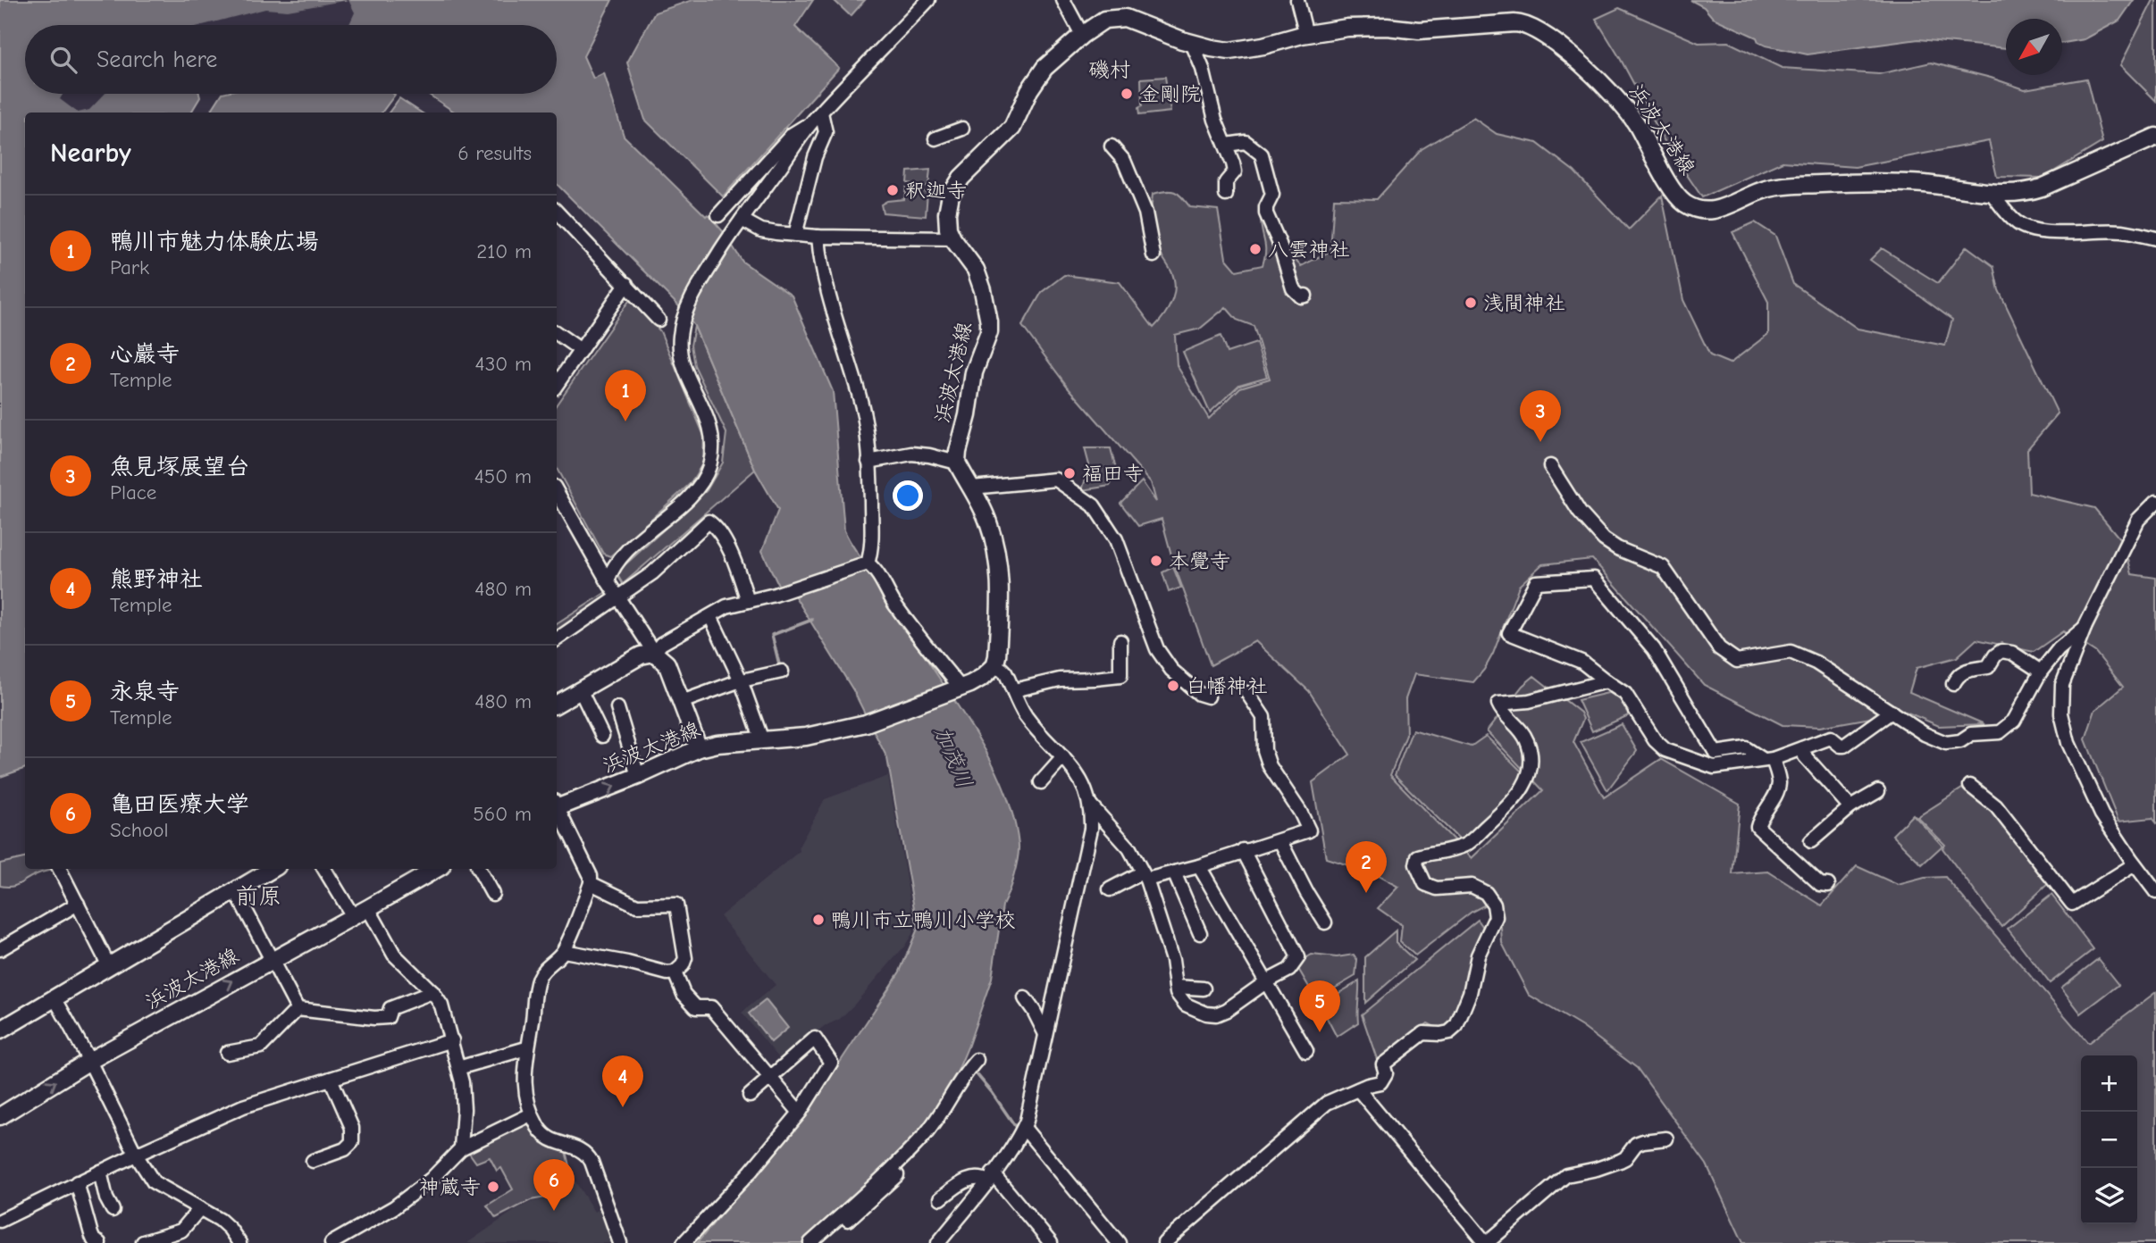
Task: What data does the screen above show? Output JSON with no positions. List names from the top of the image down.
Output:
{
  "streets": {
    "main road": ["浜波太港線"]
  },
  "districts": ["磯村", "前原"],
  "water": ["加茂川"],
  "places": [
    "金剛院",
    "釈迦寺",
    "八雲神社",
    "浅間神社",
    "福田寺",
    "本覺寺",
    "白幡神社",
    "鴨川市立鴨川小学校",
    "神蔵寺"
  ],
  "north": "bottom left",
  "page": {
    "search": "Search here",
    "heading": ["Nearby", "6 results"],
    "list": [
      {
        "mark": "1",
        "name": "鴨川市魅力体験広場",
        "note": "Park",
        "value": "210 m"
      },
      {
        "mark": "2",
        "name": "心巖寺",
        "note": "Temple",
        "value": "430 m"
      },
      {
        "mark": "3",
        "name": "魚見塚展望台",
        "note": "Place",
        "value": "450 m"
      },
      {
        "mark": "4",
        "name": "熊野神社",
        "note": "Temple",
        "value": "480 m"
      },
      {
        "mark": "5",
        "name": "永泉寺",
        "note": "Temple",
        "value": "480 m"
      },
      {
        "mark": "6",
        "name": "亀田医療大学",
        "note": "School",
        "value": "560 m"
      }
    ],
    "pins": [
      "1",
      "3",
      "2",
      "5",
      "4",
      "6"
    ],
    "map_buttons": ["+", "−"]
  }
}
